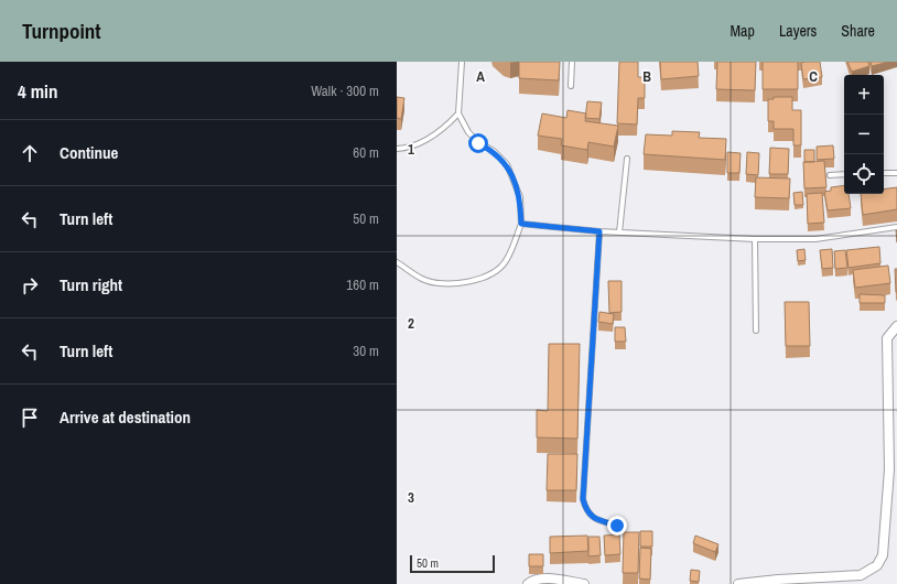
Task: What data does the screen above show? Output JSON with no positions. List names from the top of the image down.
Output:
{
  "scale_bar": "50 m",
  "page": {
    "header": "Turnpoint",
    "nav": ["Map", "Layers", "Share"],
    "heading": ["4 min", "Walk · 300 m"],
    "map_buttons": ["+", "−"],
    "list": [
      ["Continue", "60 m"],
      ["Turn left", "50 m"],
      ["Turn right", "160 m"],
      ["Turn left", "30 m"],
      "Arrive at destination"
    ],
    "scale": "50 m"
  },
  "grid": {
    "columns": ["A", "B", "C"],
    "rows": ["1", "2", "3"]
  }
}
